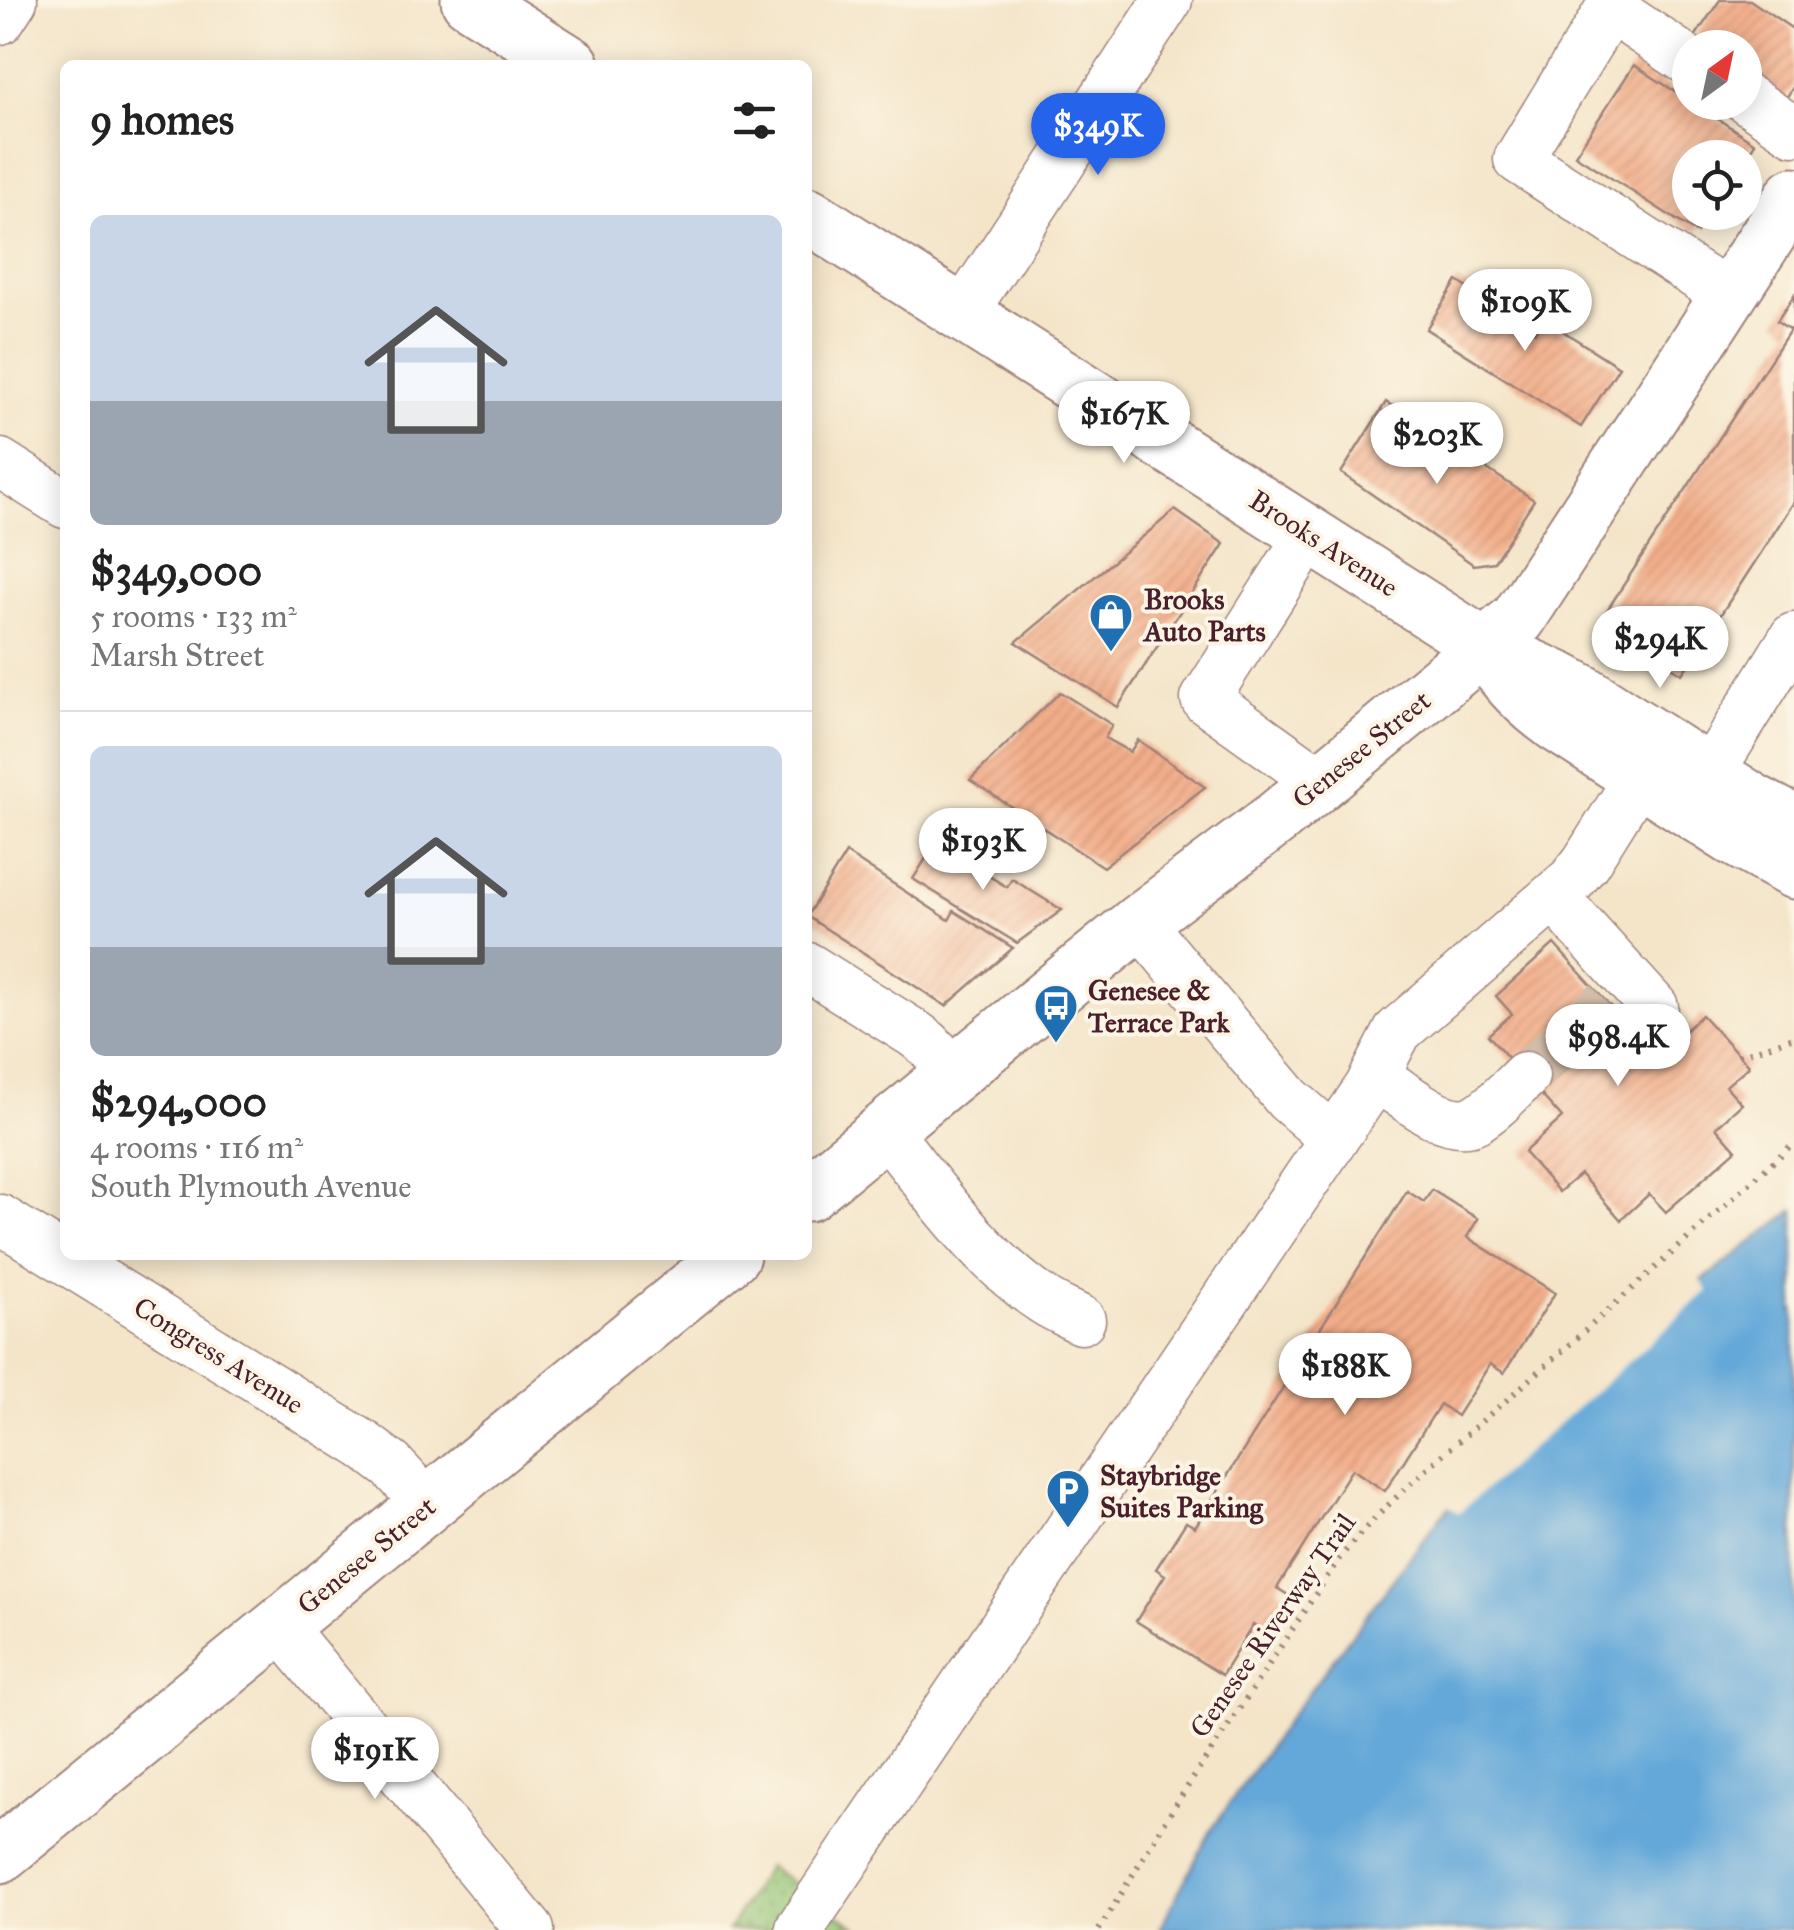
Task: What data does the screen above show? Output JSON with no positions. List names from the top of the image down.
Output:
{
  "streets": {
    "main road": ["Brooks Avenue", "Genesee Street"],
    "street": ["Congress Avenue"],
    "path": ["Genesee Riverway Trail"]
  },
  "crossings": [
    ["Brooks Avenue", "Genesee Street"],
    ["Genesee Street", "Congress Avenue"]
  ],
  "places": {
    "shop": ["Brooks Auto Parts"],
    "bus stop": ["Genesee & Terrace Park"],
    "parking": ["Staybridge Suites Parking"]
  },
  "north": "top right",
  "page": {
    "heading": "9 homes",
    "price": [
      "$349K",
      "$109K",
      "$167K",
      "$203K",
      "$294K",
      "$193K",
      "$98.4K",
      "$188K",
      "$191K"
    ],
    "list": [
      {
        "name": "$349,000",
        "note": "5 rooms · 133 m² · Marsh Street"
      },
      {
        "name": "$294,000",
        "note": "4 rooms · 116 m² · South Plymouth Avenue"
      }
    ]
  }
}
